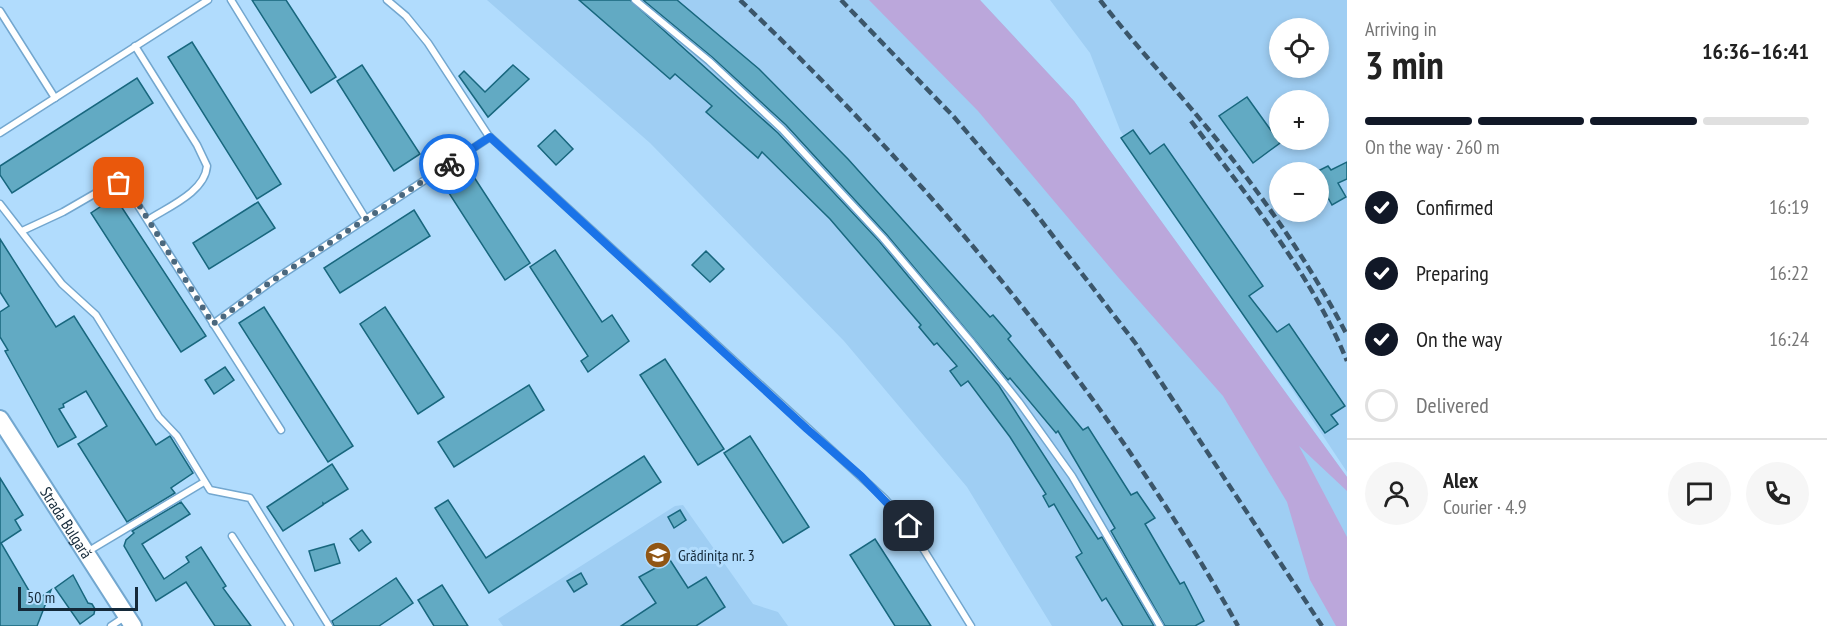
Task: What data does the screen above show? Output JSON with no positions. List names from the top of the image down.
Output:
{
  "streets": {
    "street": ["Strada Bulgară"]
  },
  "places": {
    "school or university": ["Grădinița nr. 3"]
  },
  "scale_bar": "50 m",
  "page": {
    "heading": ["3 min", "Arriving in", "16:36–16:41"],
    "panel": ["Alex", "Courier · 4.9"],
    "map_buttons": ["+", "−"],
    "bar": "On the way · 260 m",
    "list": [
      ["Confirmed", "16:19"],
      ["Preparing", "16:22"],
      ["On the way", "16:24"],
      "Delivered"
    ],
    "scale": "50 m"
  }
}
